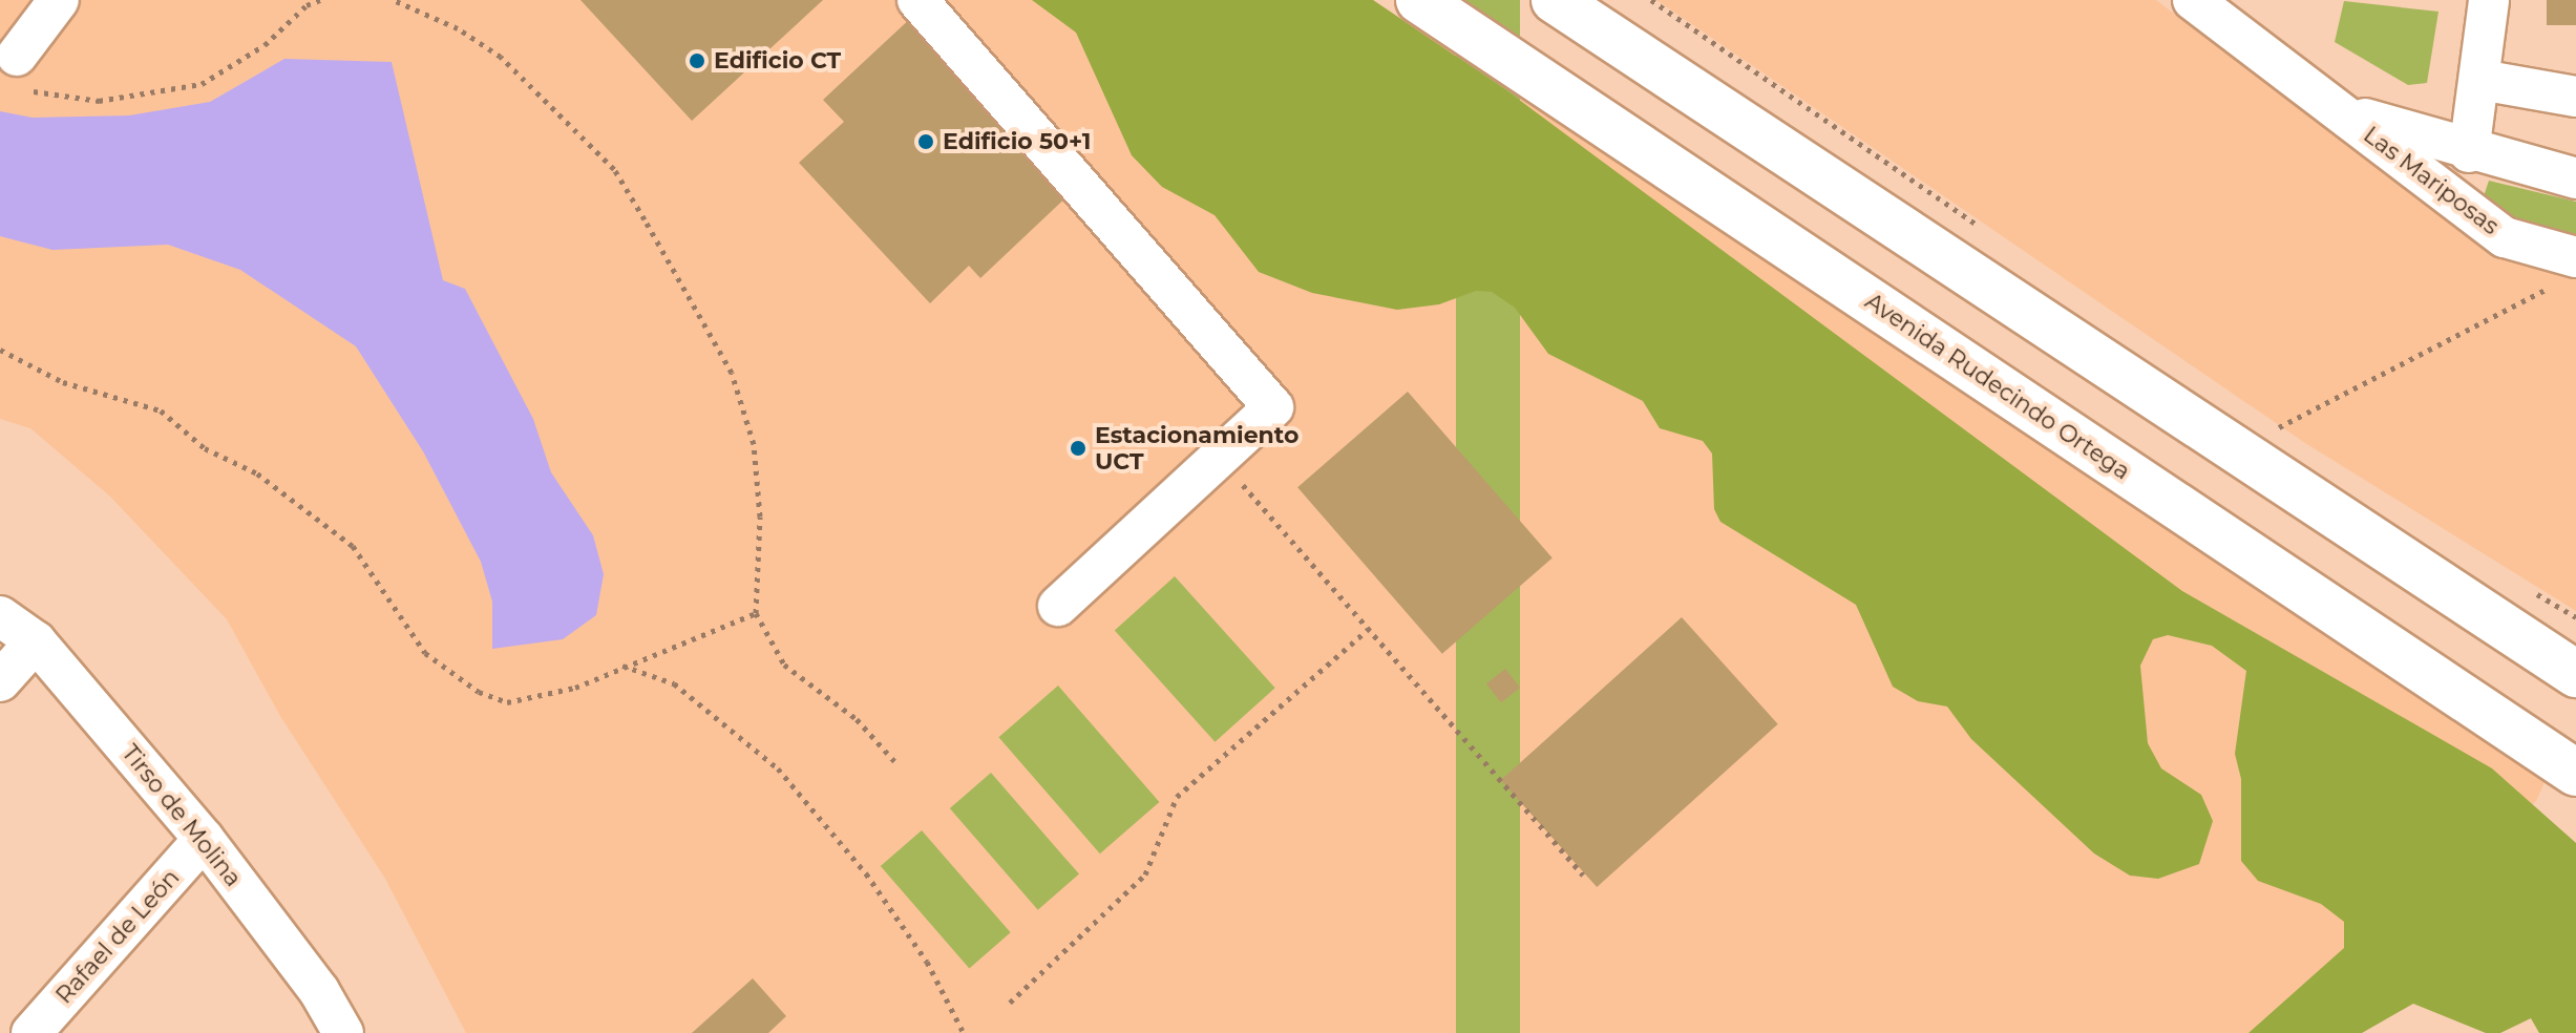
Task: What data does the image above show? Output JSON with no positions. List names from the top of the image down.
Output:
{
  "streets": {
    "main road": ["Avenida Rudecindo Ortega"],
    "street": ["Las Mariposas", "Tirso de Molina", "Rafael de León"]
  },
  "crossings": [
    ["Tirso de Molina", "Rafael de León"]
  ],
  "places": ["Edificio CT", "Edificio 50+1", "Estacionamiento UCT"]
}
